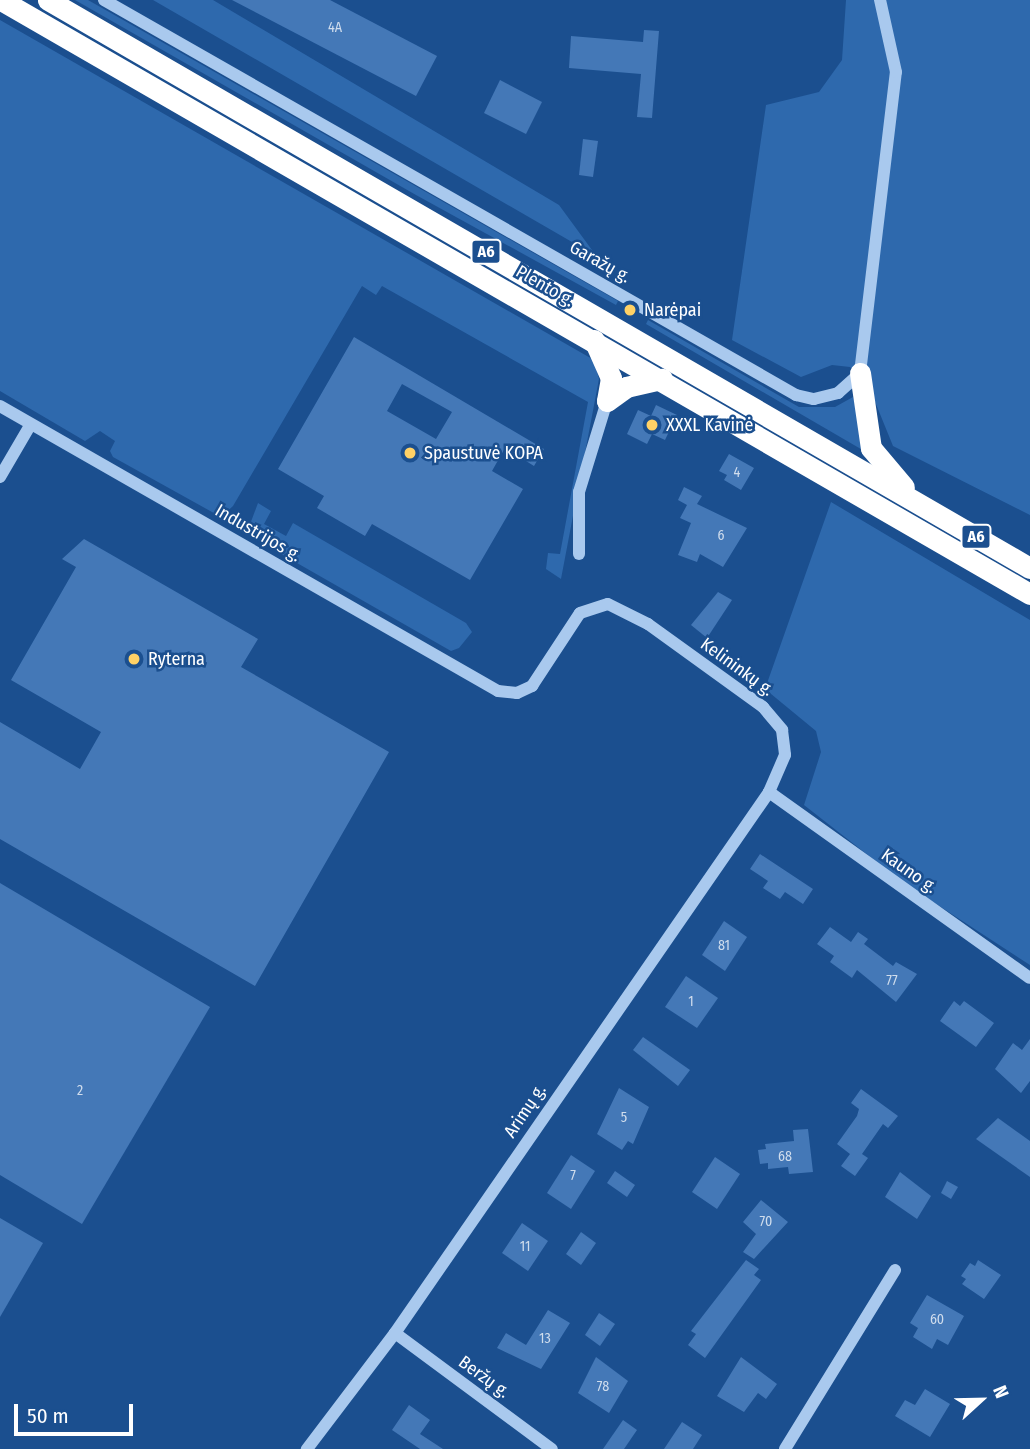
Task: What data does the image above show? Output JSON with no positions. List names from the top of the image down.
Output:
{
  "streets": {
    "highway": ["A6", "Plento g."],
    "street": [
      "Garažų g.",
      "Industrijos g.",
      "Kelininkų g.",
      "Kauno g.",
      "Arimų g.",
      "Beržų g."
    ]
  },
  "crossings": [
    ["Industrijos g.", "Kelininkų g."],
    ["Kelininkų g.", "Kauno g."],
    ["Kelininkų g.", "Arimų g."],
    ["Kauno g.", "Arimų g."],
    ["Arimų g.", "Beržų g."]
  ],
  "places": [
    "Narėpai",
    "XXXL Kavinė",
    "Spaustuvė KOPA",
    "Ryterna"
  ],
  "house_numbers": [
    "4A",
    "4",
    "6",
    "81",
    "77",
    "1",
    "2",
    "5",
    "68",
    "7",
    "70",
    "11",
    "60",
    "13",
    "78"
  ],
  "scale_bar": "50 m",
  "north": "right"
}
